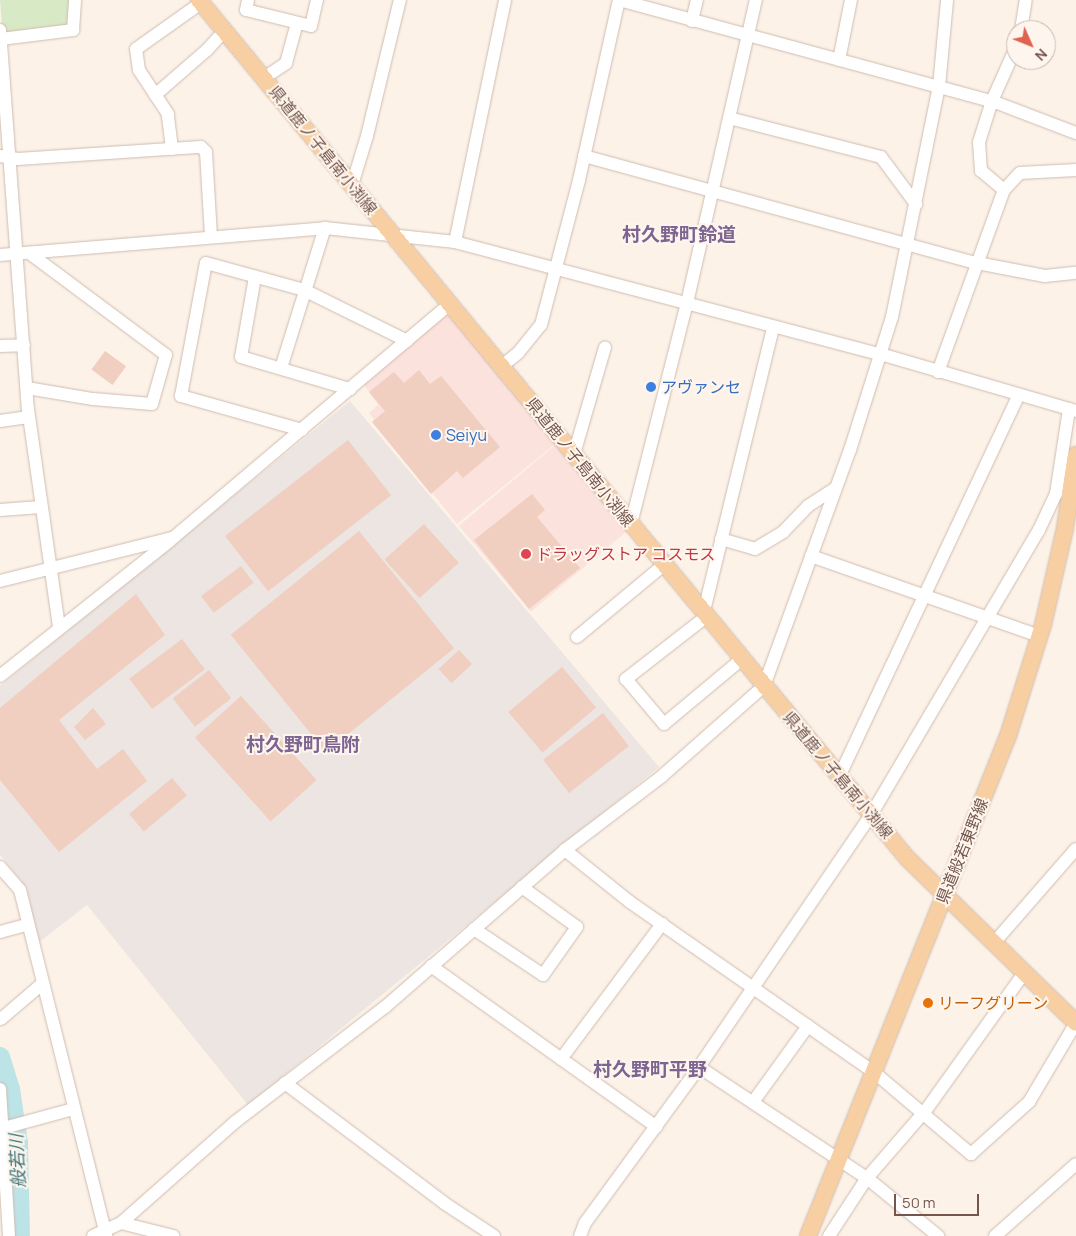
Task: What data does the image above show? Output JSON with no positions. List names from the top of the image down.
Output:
{
  "streets": {
    "main road": ["県道鹿ノ子島南小渕線", "県道般若東野線"]
  },
  "crossings": [
    ["県道鹿ノ子島南小渕線", "県道般若東野線"]
  ],
  "districts": ["村久野町鈴道", "村久野町鳥附", "村久野町平野"],
  "water": ["般若川"],
  "places": [
    "アヴァンセ",
    "Seiyu",
    "ドラッグストア コスモス",
    "リーフグリーン"
  ],
  "scale_bar": "50 m",
  "north": "bottom right"
}
